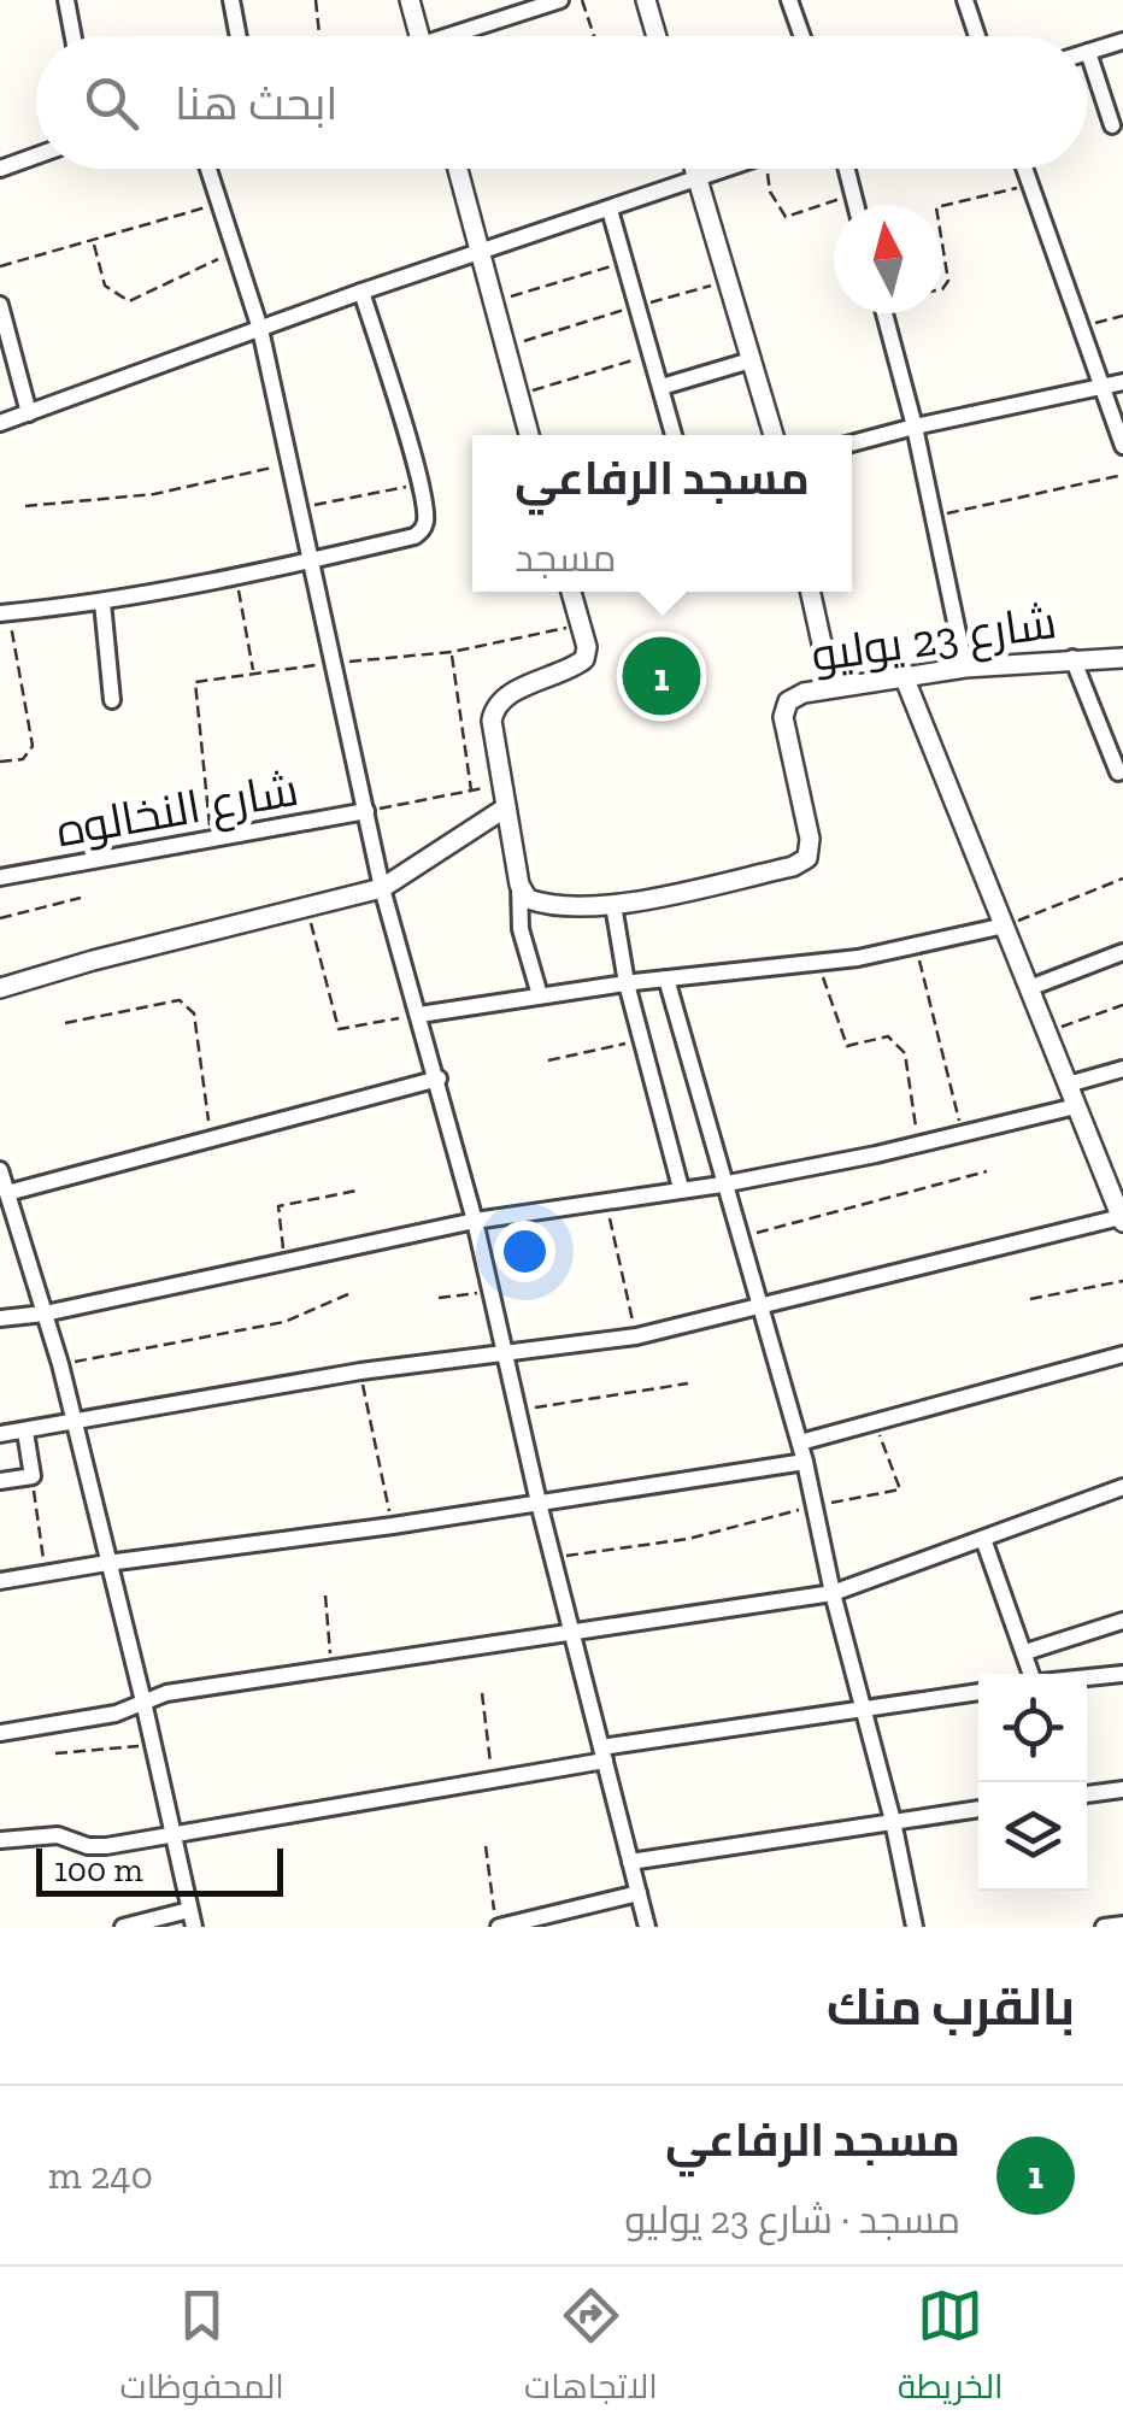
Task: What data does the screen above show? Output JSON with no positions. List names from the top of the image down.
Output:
{
  "streets": {
    "street": ["شارع 23 يوليو", "شارع النخالوه"]
  },
  "scale_bar": "100 m",
  "north": "top",
  "page": {
    "search": "ابحث هنا",
    "popup": ["مسجد الرفاعي", "مسجد"],
    "pins": "1",
    "scale": "100 m",
    "heading": "بالقرب منك",
    "list": [
      {
        "mark": "1",
        "name": "مسجد الرفاعي",
        "note": "مسجد · شارع 23 يوليو",
        "value": "240 m"
      }
    ],
    "nav": ["الخريطة", "الاتجاهات", "المحفوظات"]
  }
}
